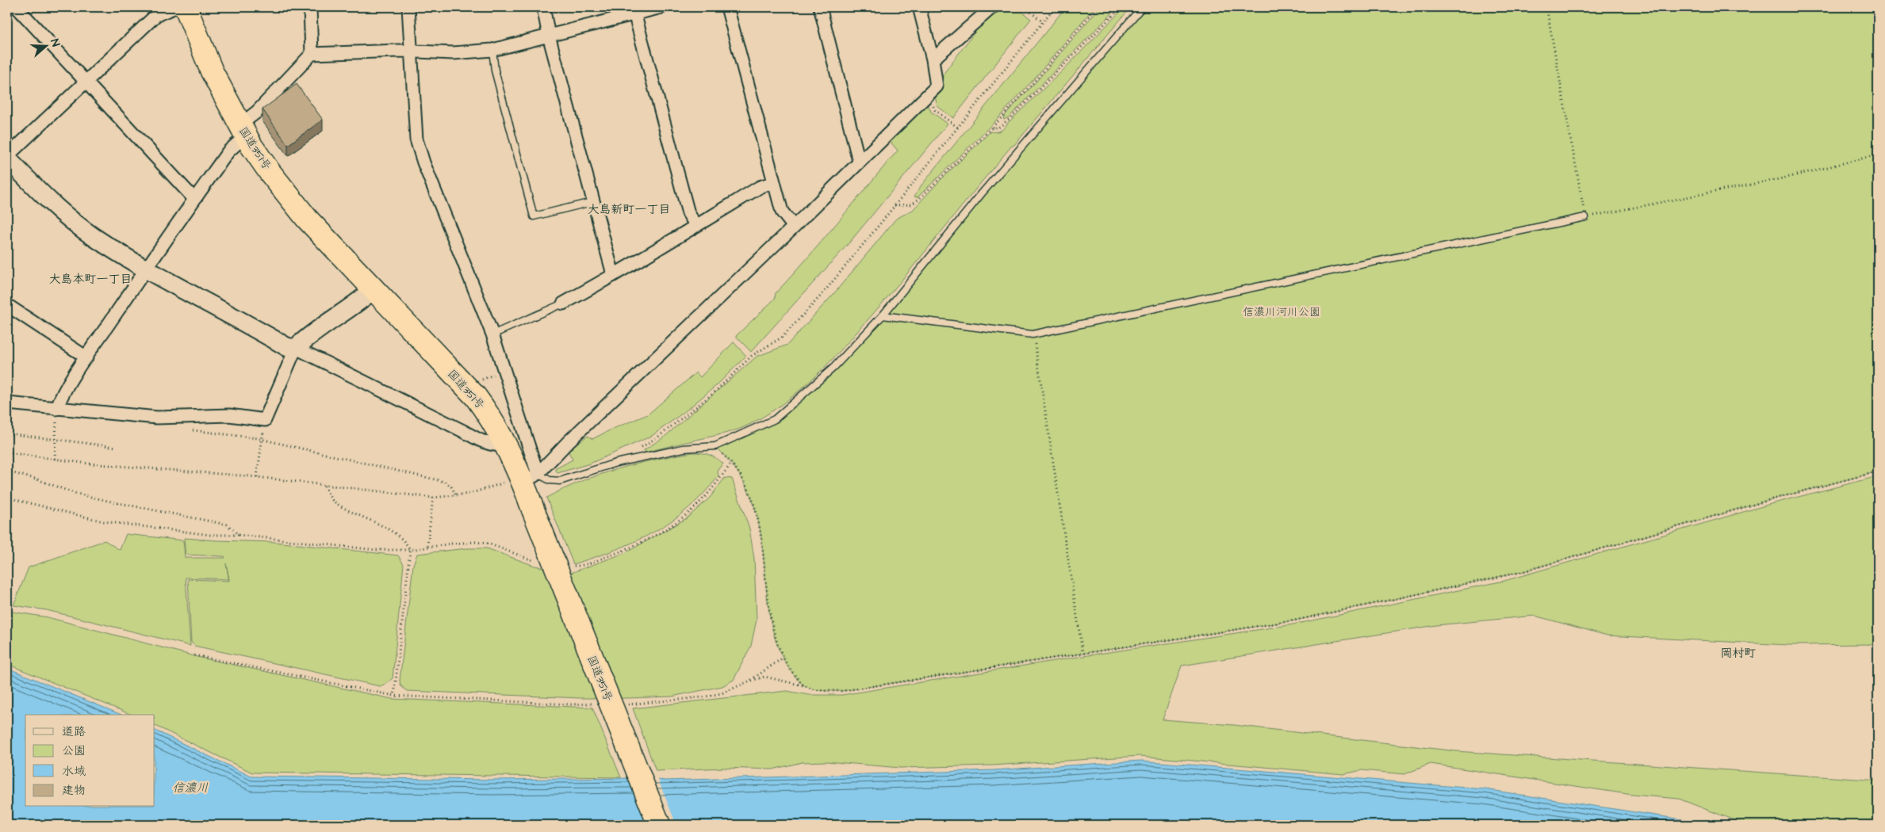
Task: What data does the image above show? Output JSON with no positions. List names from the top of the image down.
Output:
{
  "streets": {
    "highway": ["国道351号"]
  },
  "districts": ["大島新町一丁目", "大島本町一丁目", "岡村町"],
  "water": ["信濃川"],
  "parks": ["信濃川河川公園"],
  "legend": [
    "道路",
    "公園",
    "水域",
    "建物"
  ],
  "north": "right"
}
